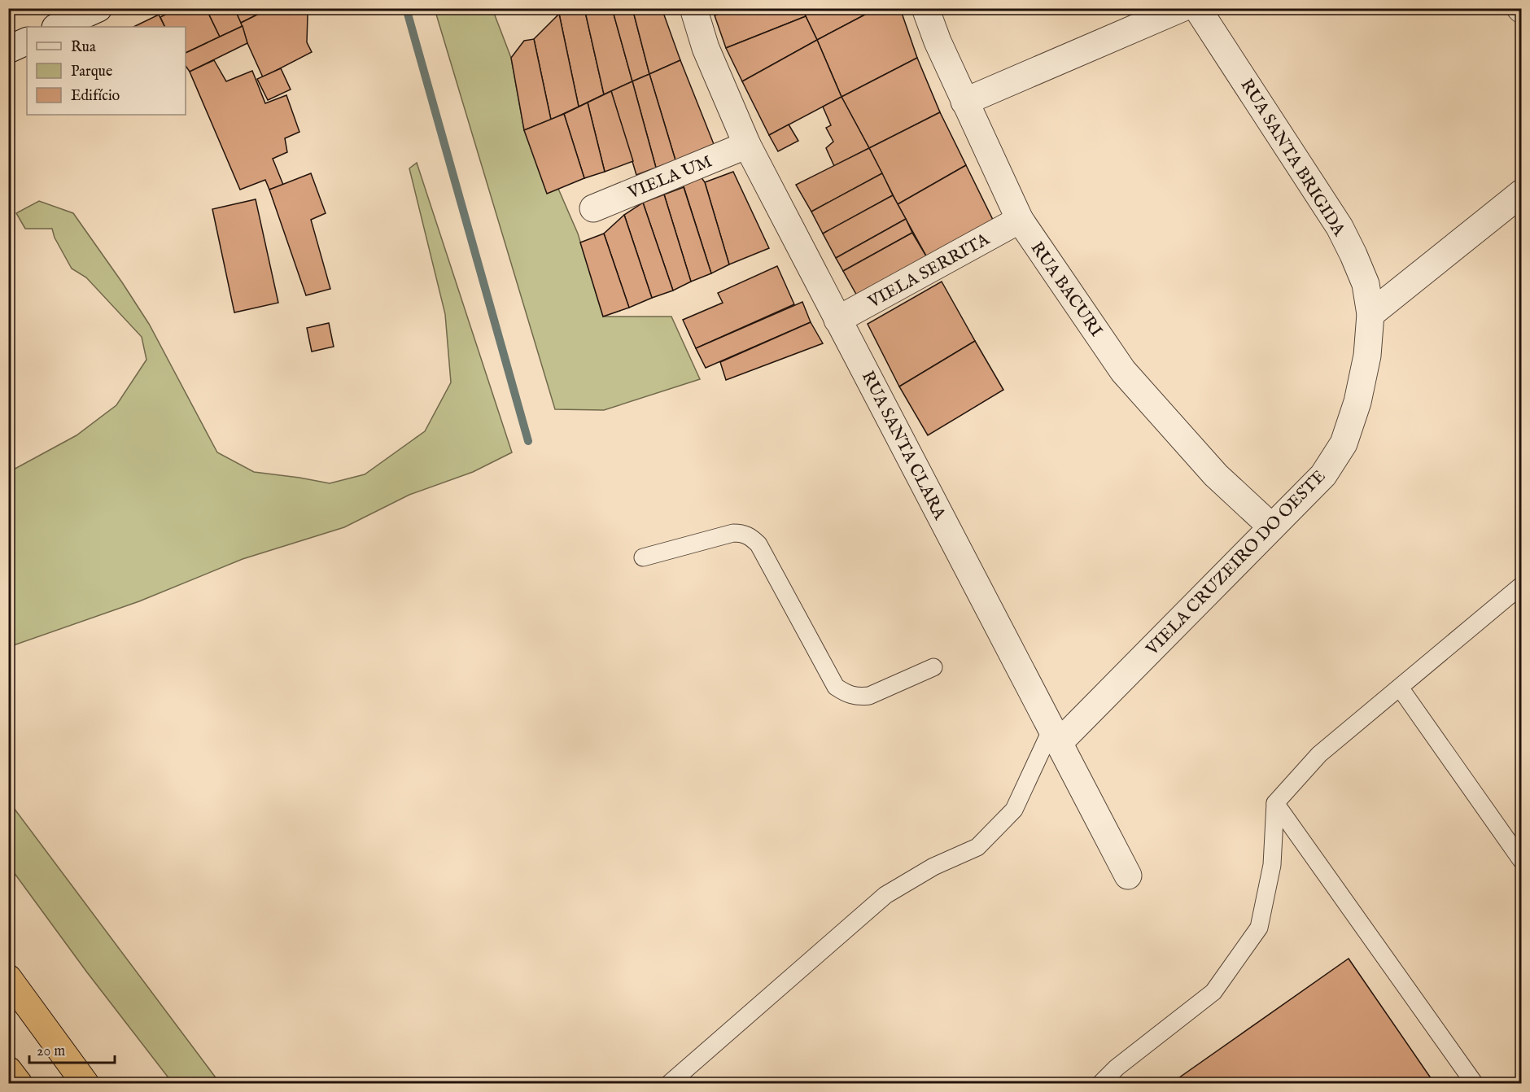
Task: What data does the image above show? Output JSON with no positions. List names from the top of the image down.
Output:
{
  "streets": {
    "street": [
      "RUA SANTA BRIGIDA",
      "VIELA UM",
      "VIELA SERRITA",
      "RUA BACURI",
      "RUA SANTA CLARA",
      "VIELA CRUZEIRO DO OESTE"
    ]
  },
  "crossings": [
    ["RUA SANTA BRIGIDA", "VIELA CRUZEIRO DO OESTE"],
    ["VIELA UM", "RUA SANTA CLARA"],
    ["VIELA SERRITA", "RUA BACURI"],
    ["VIELA SERRITA", "RUA SANTA CLARA"],
    ["RUA BACURI", "VIELA CRUZEIRO DO OESTE"],
    ["RUA SANTA CLARA", "VIELA CRUZEIRO DO OESTE"]
  ],
  "legend": ["Rua", "Parque", "Edifício"],
  "scale_bar": "20 m"
}
